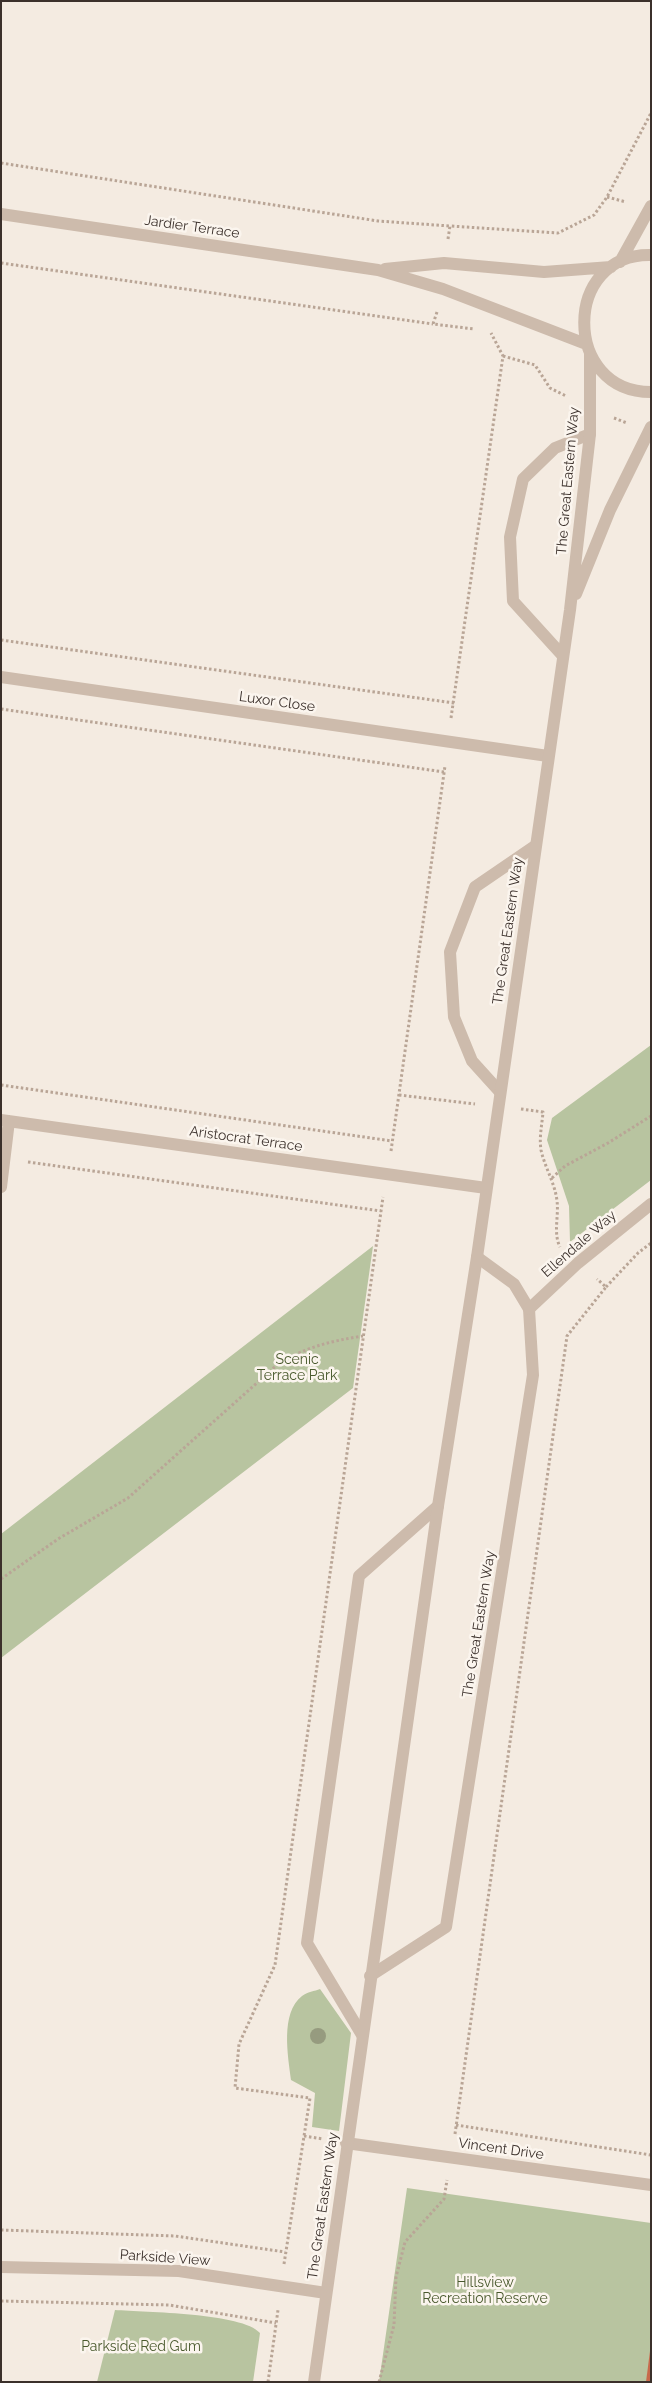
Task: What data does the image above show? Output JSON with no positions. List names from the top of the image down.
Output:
{
  "streets": {
    "street": [
      "Jardier Terrace",
      "The Great Eastern Way",
      "Luxor Close",
      "Aristocrat Terrace",
      "Ellendale Way",
      "Vincent Drive",
      "Parkside View"
    ]
  },
  "crossings": [
    ["Jardier Terrace", "The Great Eastern Way"],
    ["The Great Eastern Way", "Luxor Close"],
    ["The Great Eastern Way", "Aristocrat Terrace"],
    ["The Great Eastern Way", "Ellendale Way"],
    ["The Great Eastern Way", "Vincent Drive"],
    ["The Great Eastern Way", "Parkside View"]
  ],
  "parks": ["Scenic Terrace Park", "Hillsview Recreation Reserve", "Parkside Red Gum"]
}
